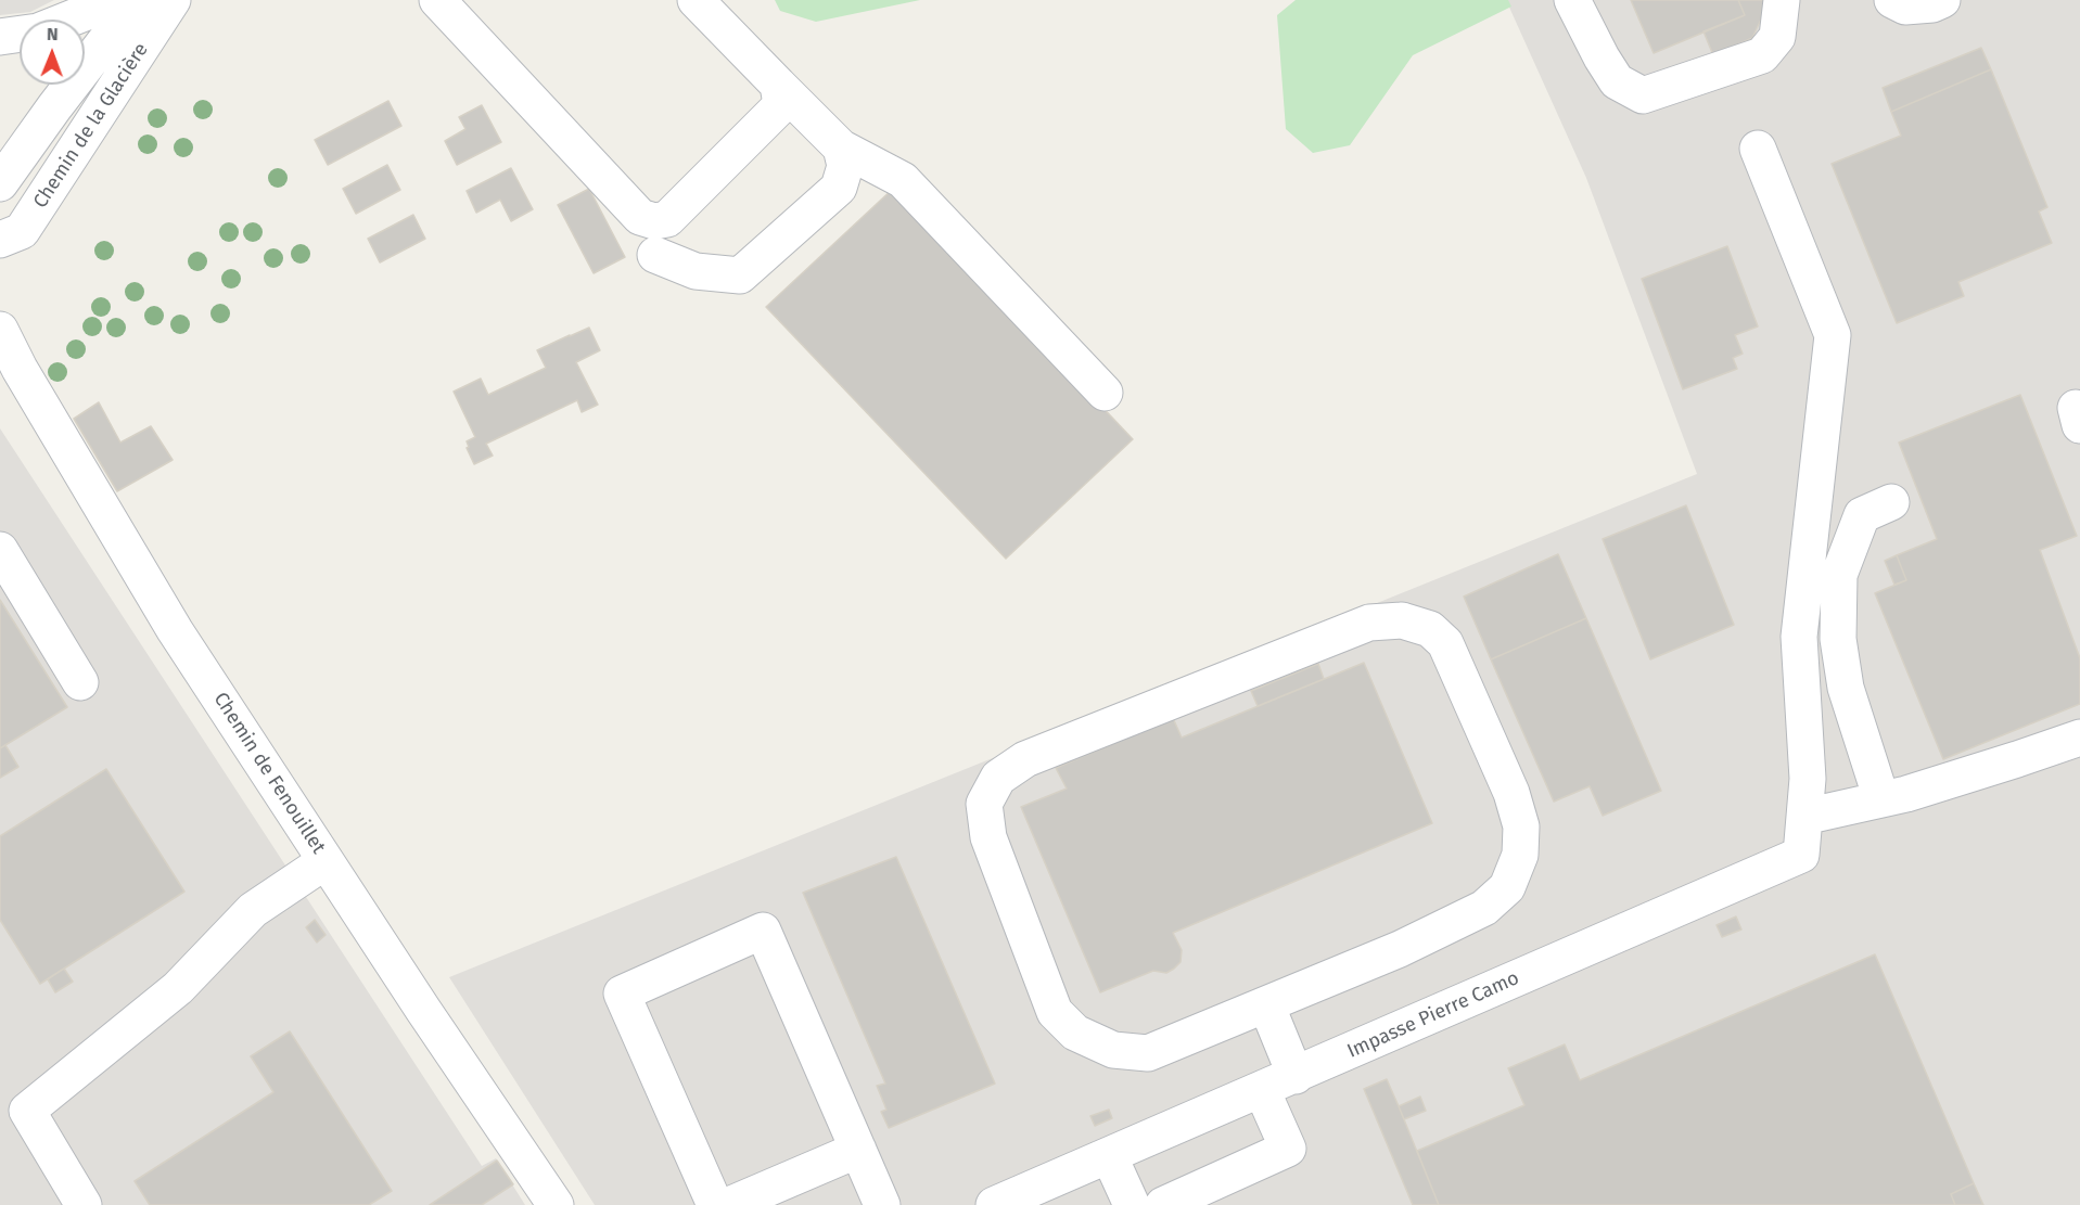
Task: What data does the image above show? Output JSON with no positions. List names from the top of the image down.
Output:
{
  "streets": {
    "street": ["Chemin de la Glacière", "Chemin de Fenouillet", "Impasse Pierre Camo"]
  },
  "north": "top"
}
